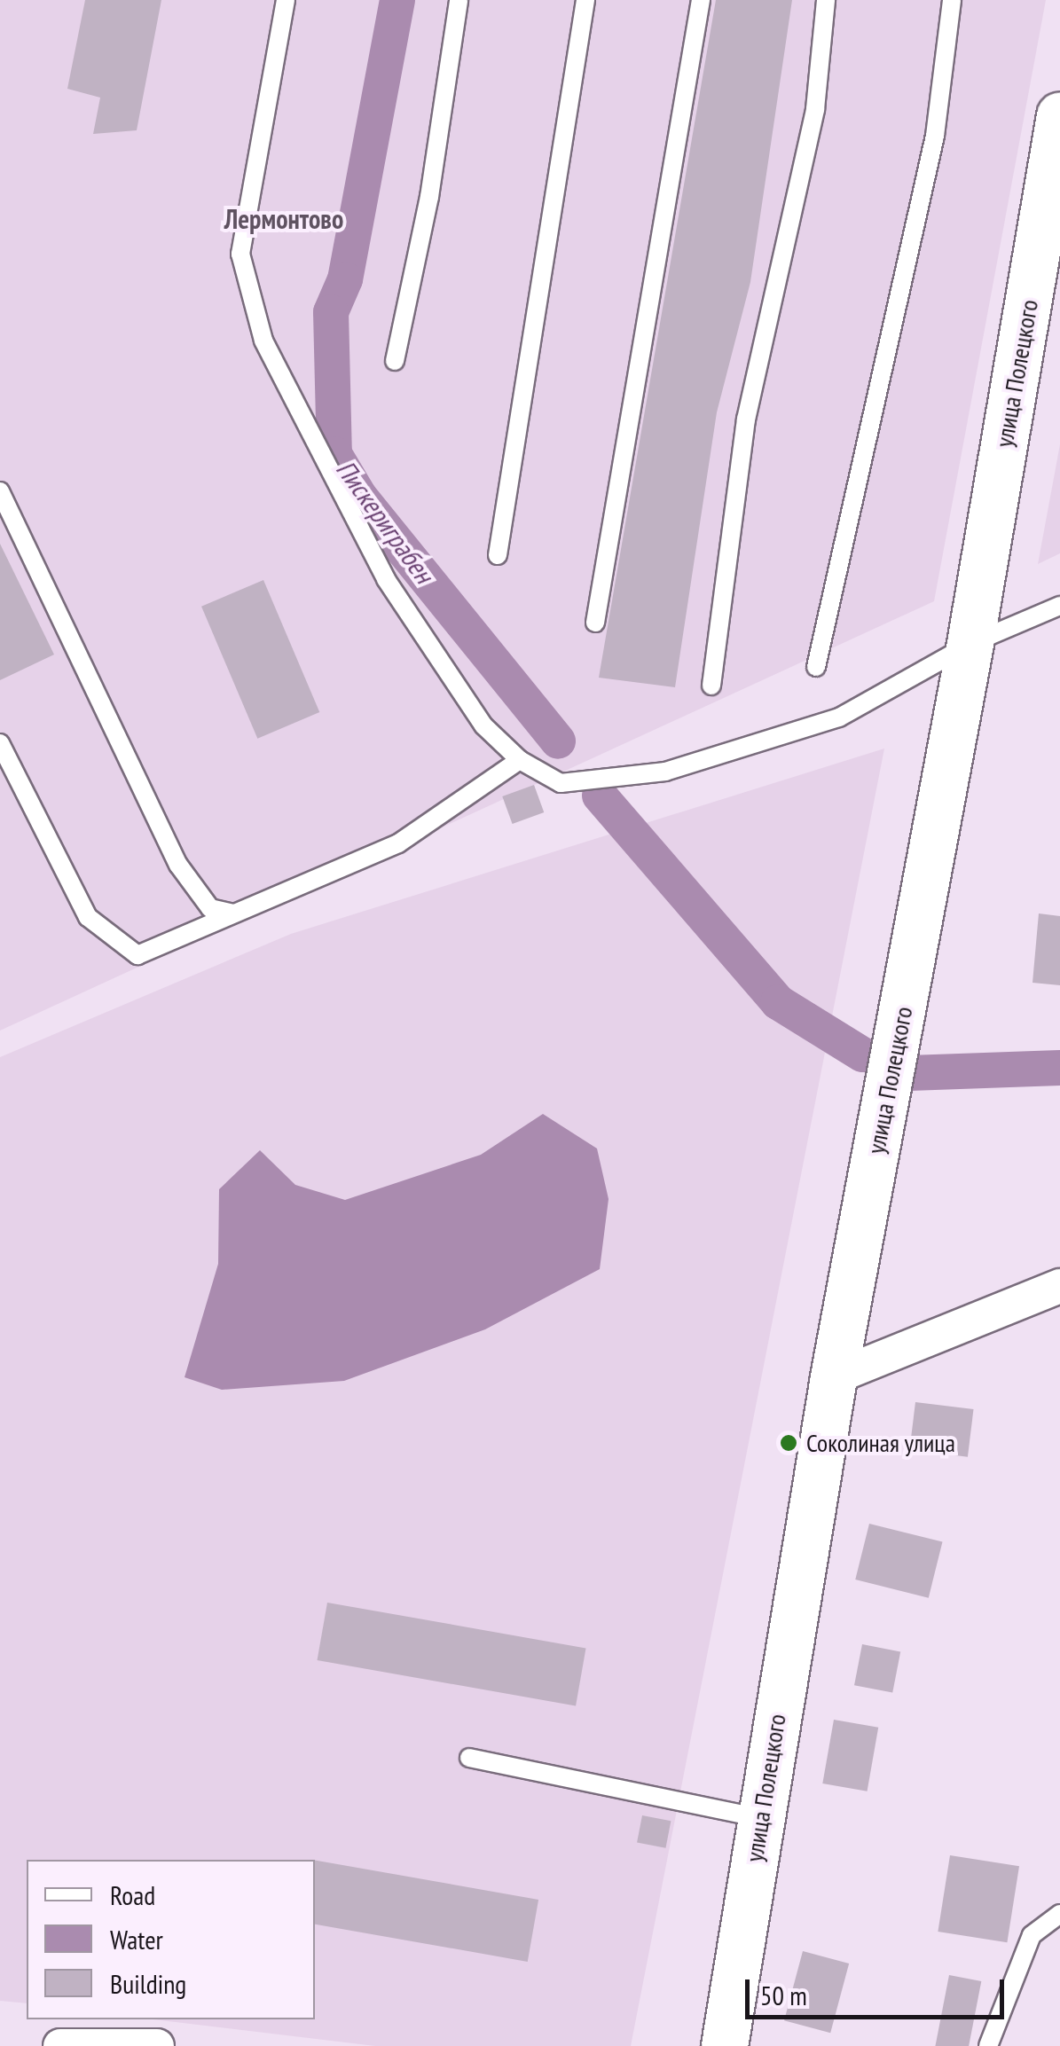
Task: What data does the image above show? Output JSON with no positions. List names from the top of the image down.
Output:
{
  "streets": {
    "street": ["улица Полецкого"]
  },
  "districts": ["Лермонтово"],
  "water": ["Пискериграбен"],
  "places": ["Соколиная улица"],
  "legend": ["Road", "Water", "Building"],
  "scale_bar": "50 m"
}
